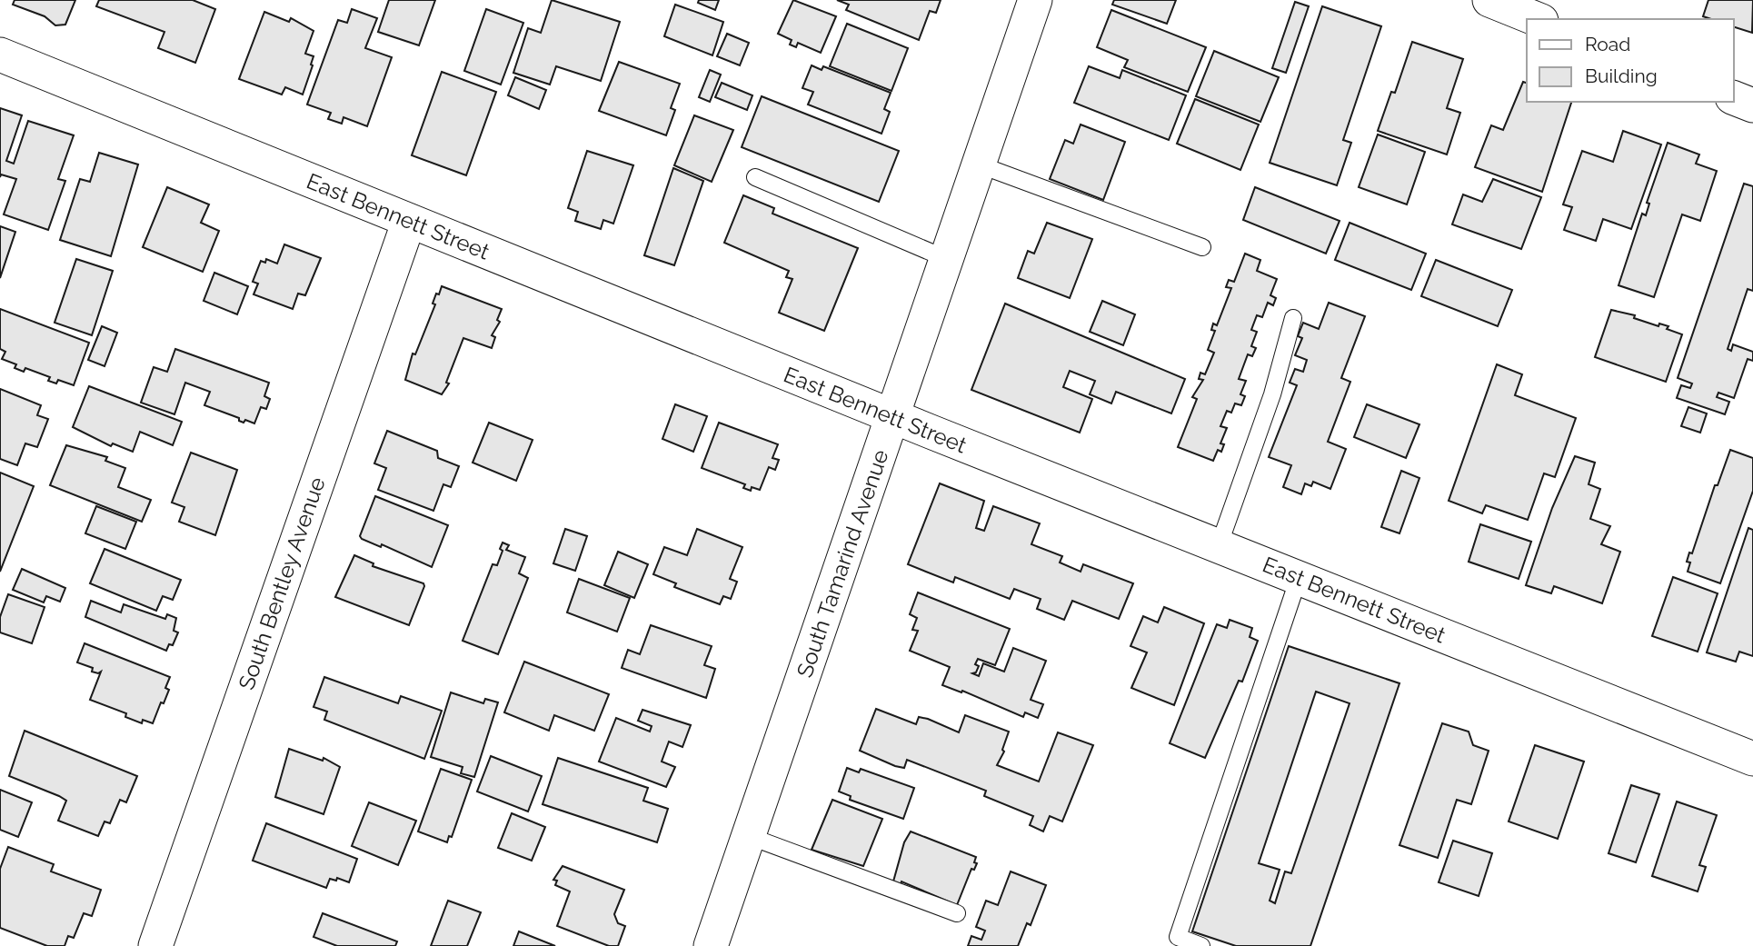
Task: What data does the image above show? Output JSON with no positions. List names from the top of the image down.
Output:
{
  "streets": {
    "street": ["East Bennett Street", "South Tamarind Avenue", "South Bentley Avenue"]
  },
  "crossings": [
    ["East Bennett Street", "South Tamarind Avenue"],
    ["East Bennett Street", "South Bentley Avenue"]
  ],
  "legend": ["Road", "Building"]
}
